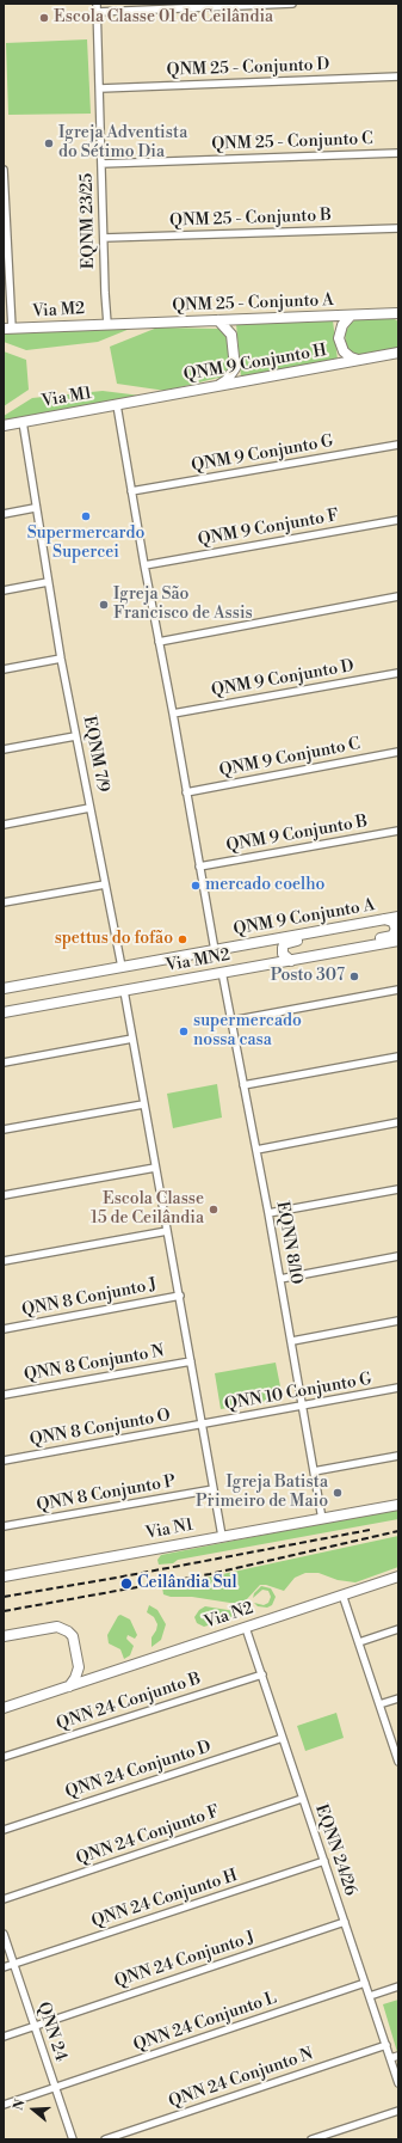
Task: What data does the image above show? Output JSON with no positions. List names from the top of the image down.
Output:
{
  "streets": {
    "main road": [
      "QNM 25 - Conjunto A",
      "Via M2",
      "QNM 9 Conjunto H",
      "Via M1",
      "QNM 9 Conjunto A",
      "Via MN2",
      "Via N1",
      "Via N2"
    ],
    "street": [
      "QNM 25 - Conjunto D",
      "QNM 25 - Conjunto C",
      "QNM 25 - Conjunto B",
      "EQNM 23/25",
      "QNM 9 Conjunto G",
      "QNM 9 Conjunto F",
      "QNM 9 Conjunto D",
      "EQNM 7/9",
      "QNM 9 Conjunto C",
      "QNM 9 Conjunto B",
      "EQNN 8/10",
      "QNN 8 Conjunto J",
      "QNN 8 Conjunto N",
      "QNN 10 Conjunto G",
      "QNN 8 Conjunto O",
      "QNN 8 Conjunto P",
      "QNN 24 Conjunto B",
      "QNN 24 Conjunto D",
      "QNN 24 Conjunto F",
      "EQNN 24/26",
      "QNN 24 Conjunto H",
      "QNN 24 Conjunto J",
      "QNN 24 Conjunto L",
      "QNN 24",
      "QNN 24 Conjunto N"
    ]
  },
  "crossings": [
    ["QNM 25 - Conjunto D", "EQNM 23/25"],
    ["QNM 25 - Conjunto C", "EQNM 23/25"],
    ["QNM 25 - Conjunto B", "EQNM 23/25"],
    ["EQNM 23/25", "QNM 25 - Conjunto A"],
    ["EQNM 23/25", "Via M2"],
    ["QNM 25 - Conjunto A", "Via M2"],
    ["QNM 9 Conjunto H", "Via M1"],
    ["Via M1", "EQNM 7/9"],
    ["Via MN2", "EQNN 8/10"],
    ["EQNN 8/10", "QNN 10 Conjunto G"],
    ["EQNN 8/10", "Via N1"],
    ["QNN 10 Conjunto G", "QNN 8 Conjunto O"],
    ["Via N2", "EQNN 24/26"],
    ["QNN 24 Conjunto B", "EQNN 24/26"],
    ["QNN 24 Conjunto D", "EQNN 24/26"],
    ["QNN 24 Conjunto F", "EQNN 24/26"],
    ["EQNN 24/26", "QNN 24 Conjunto H"],
    ["EQNN 24/26", "QNN 24 Conjunto J"],
    ["EQNN 24/26", "QNN 24 Conjunto L"],
    ["EQNN 24/26", "QNN 24 Conjunto N"],
    ["QNN 24 Conjunto H", "QNN 24"],
    ["QNN 24 Conjunto J", "QNN 24"],
    ["QNN 24 Conjunto L", "QNN 24"]
  ],
  "places": [
    "Escola Classe 01 de Ceilândia",
    "Igreja Adventista do Sétimo Dia",
    "Supermercardo Supercei",
    "Igreja São Francisco de Assis",
    "mercado coelho",
    "spettus do fofão",
    "Posto 307",
    "supermercado nossa casa",
    "Escola Classe 15 de Ceilândia",
    "Igreja Batista Primeiro de Maio",
    "Ceilândia Sul"
  ],
  "north": "left"
}
